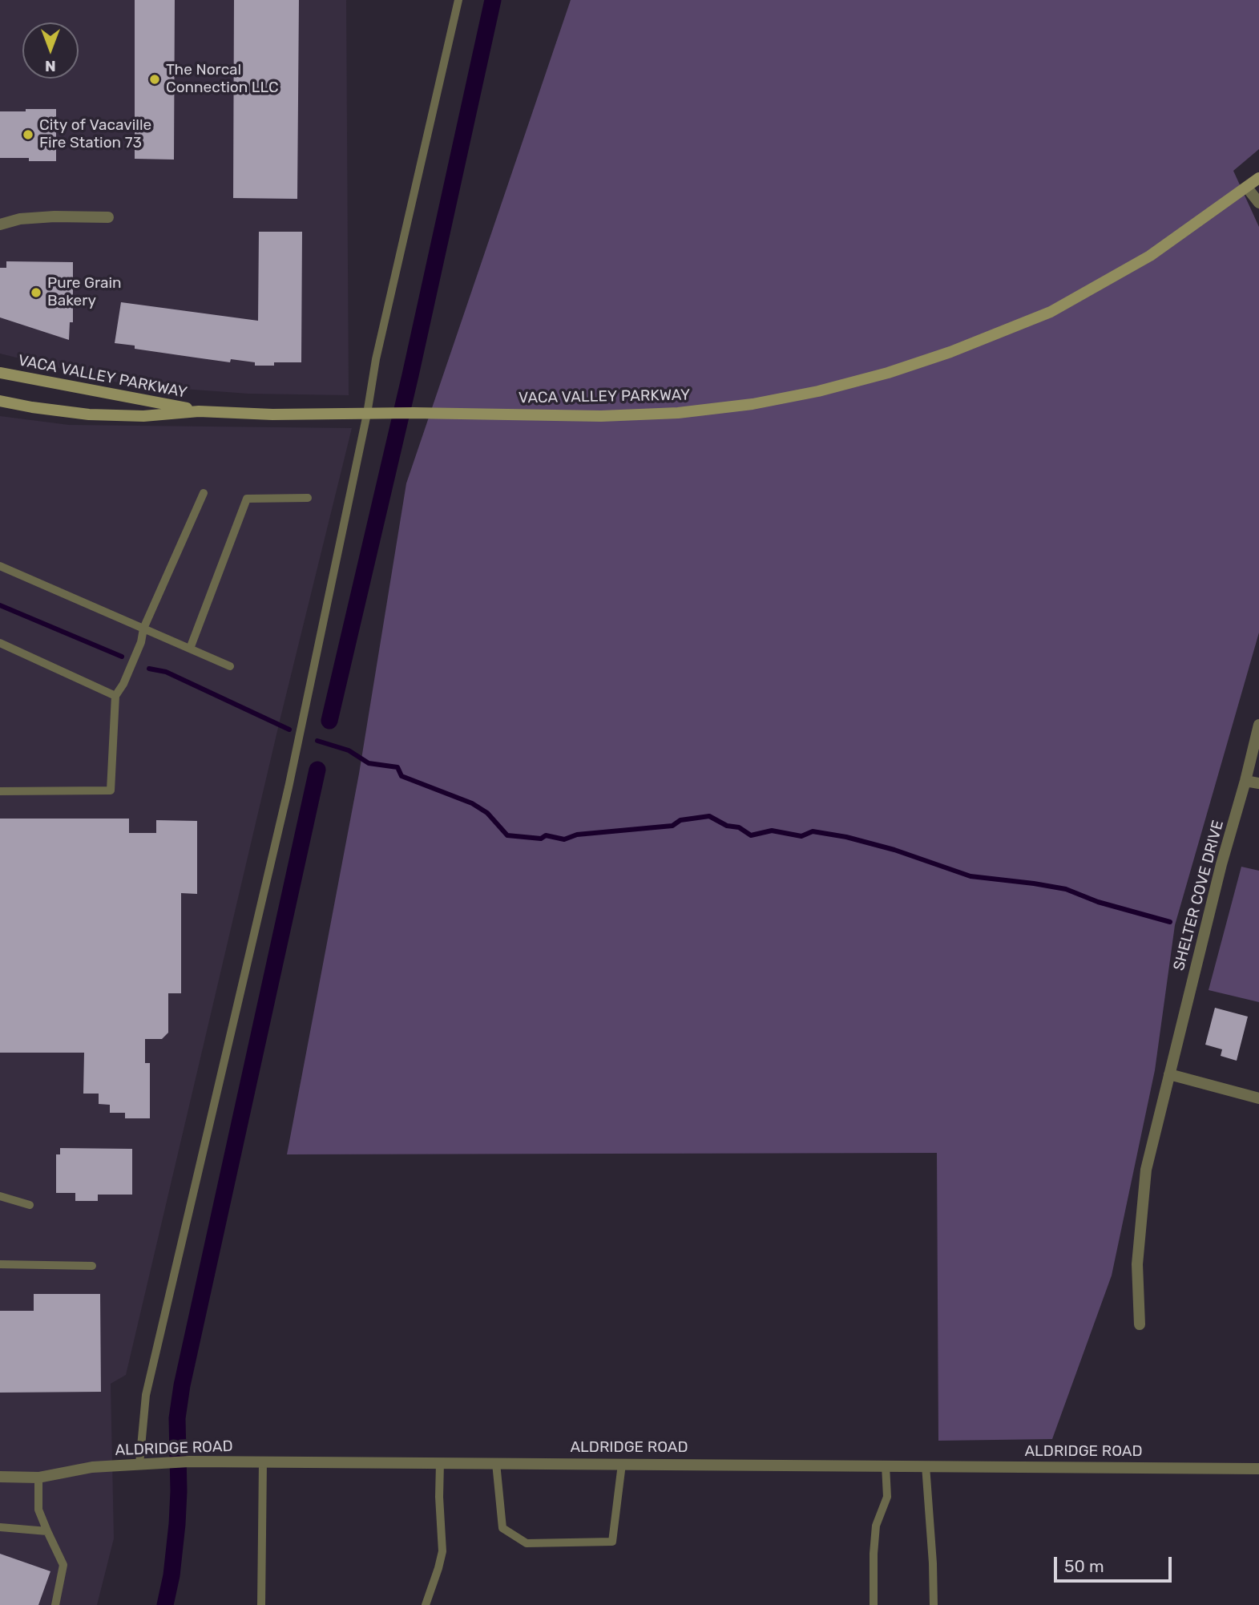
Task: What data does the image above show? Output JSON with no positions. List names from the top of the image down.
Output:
{
  "streets": {
    "street": ["VACA VALLEY PARKWAY", "SHELTER COVE DRIVE", "ALDRIDGE ROAD"]
  },
  "places": ["The Norcal Connection LLC", "City of Vacaville Fire Station 73", "Pure Grain Bakery"],
  "scale_bar": "50 m",
  "north": "bottom"
}
